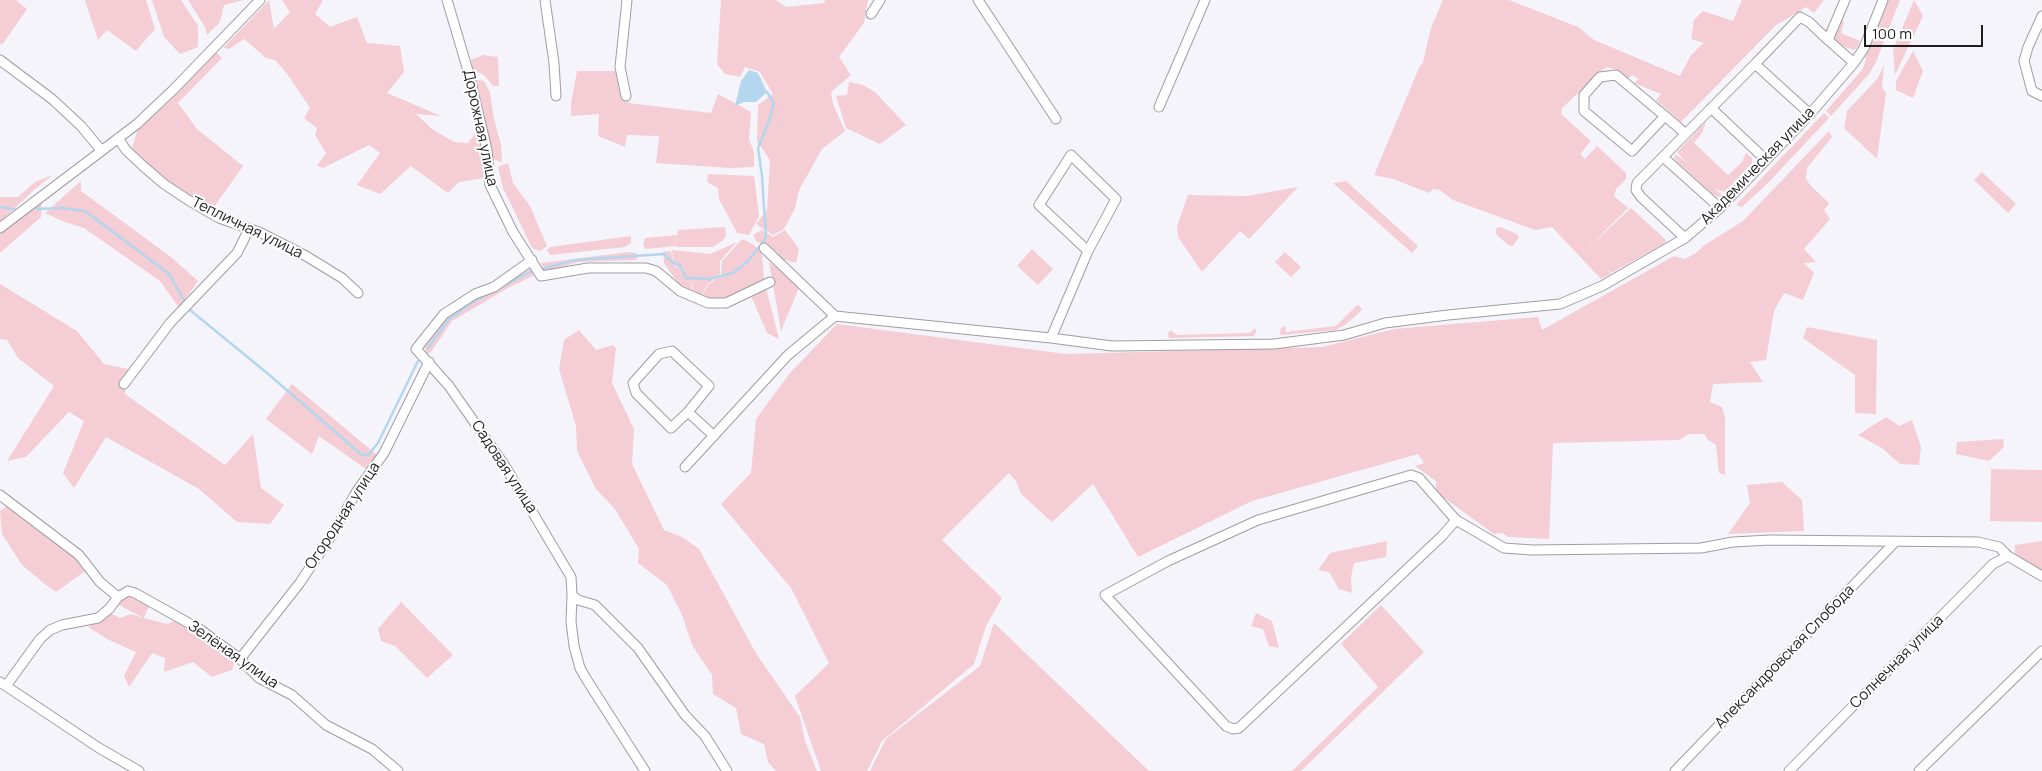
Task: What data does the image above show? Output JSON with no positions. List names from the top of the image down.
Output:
{
  "streets": {
    "street": [
      "Дорожная улица",
      "Академическая улица",
      "Тепличная улица",
      "Садовая улица",
      "Огородная улица",
      "Зелёная улица",
      "Александровская Слобода",
      "Солнечная улица"
    ]
  },
  "crossings": [
    ["Дорожная улица", "Садовая улица"],
    ["Садовая улица", "Огородная улица"],
    ["Огородная улица", "Зелёная улица"]
  ],
  "scale_bar": "100 m"
}
